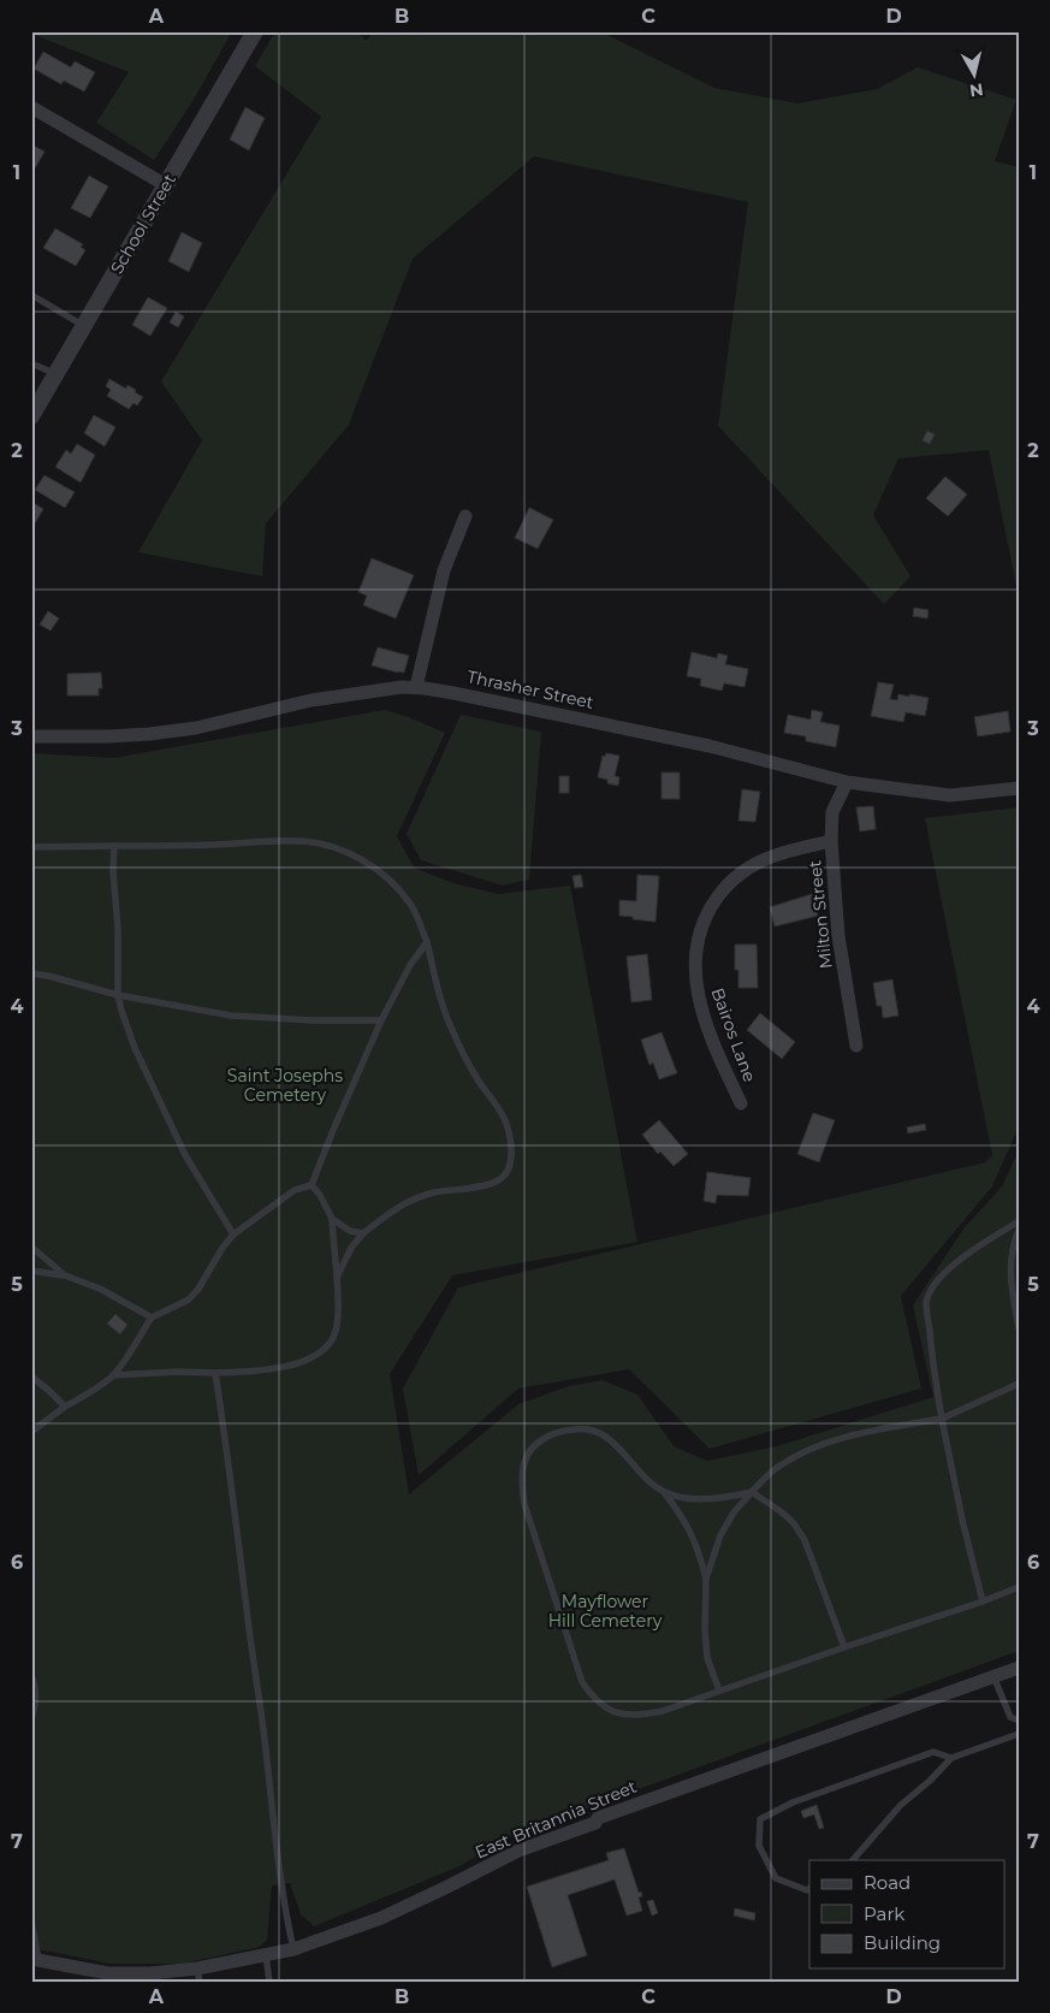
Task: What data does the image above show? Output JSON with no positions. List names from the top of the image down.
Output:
{
  "streets": {
    "street": [
      "School Street",
      "Thrasher Street",
      "Milton Street",
      "Bairos Lane",
      "East Britannia Street"
    ]
  },
  "crossings": [
    ["Thrasher Street", "Milton Street"],
    ["Milton Street", "Bairos Lane"]
  ],
  "parks": ["Saint Josephs Cemetery", "Mayflower Hill Cemetery"],
  "legend": ["Road", "Park", "Building"],
  "north": "bottom",
  "grid": {
    "columns": [
      "A",
      "B",
      "C",
      "D"
    ],
    "rows": [
      "1",
      "2",
      "3",
      "4",
      "5",
      "6",
      "7"
    ]
  }
}
